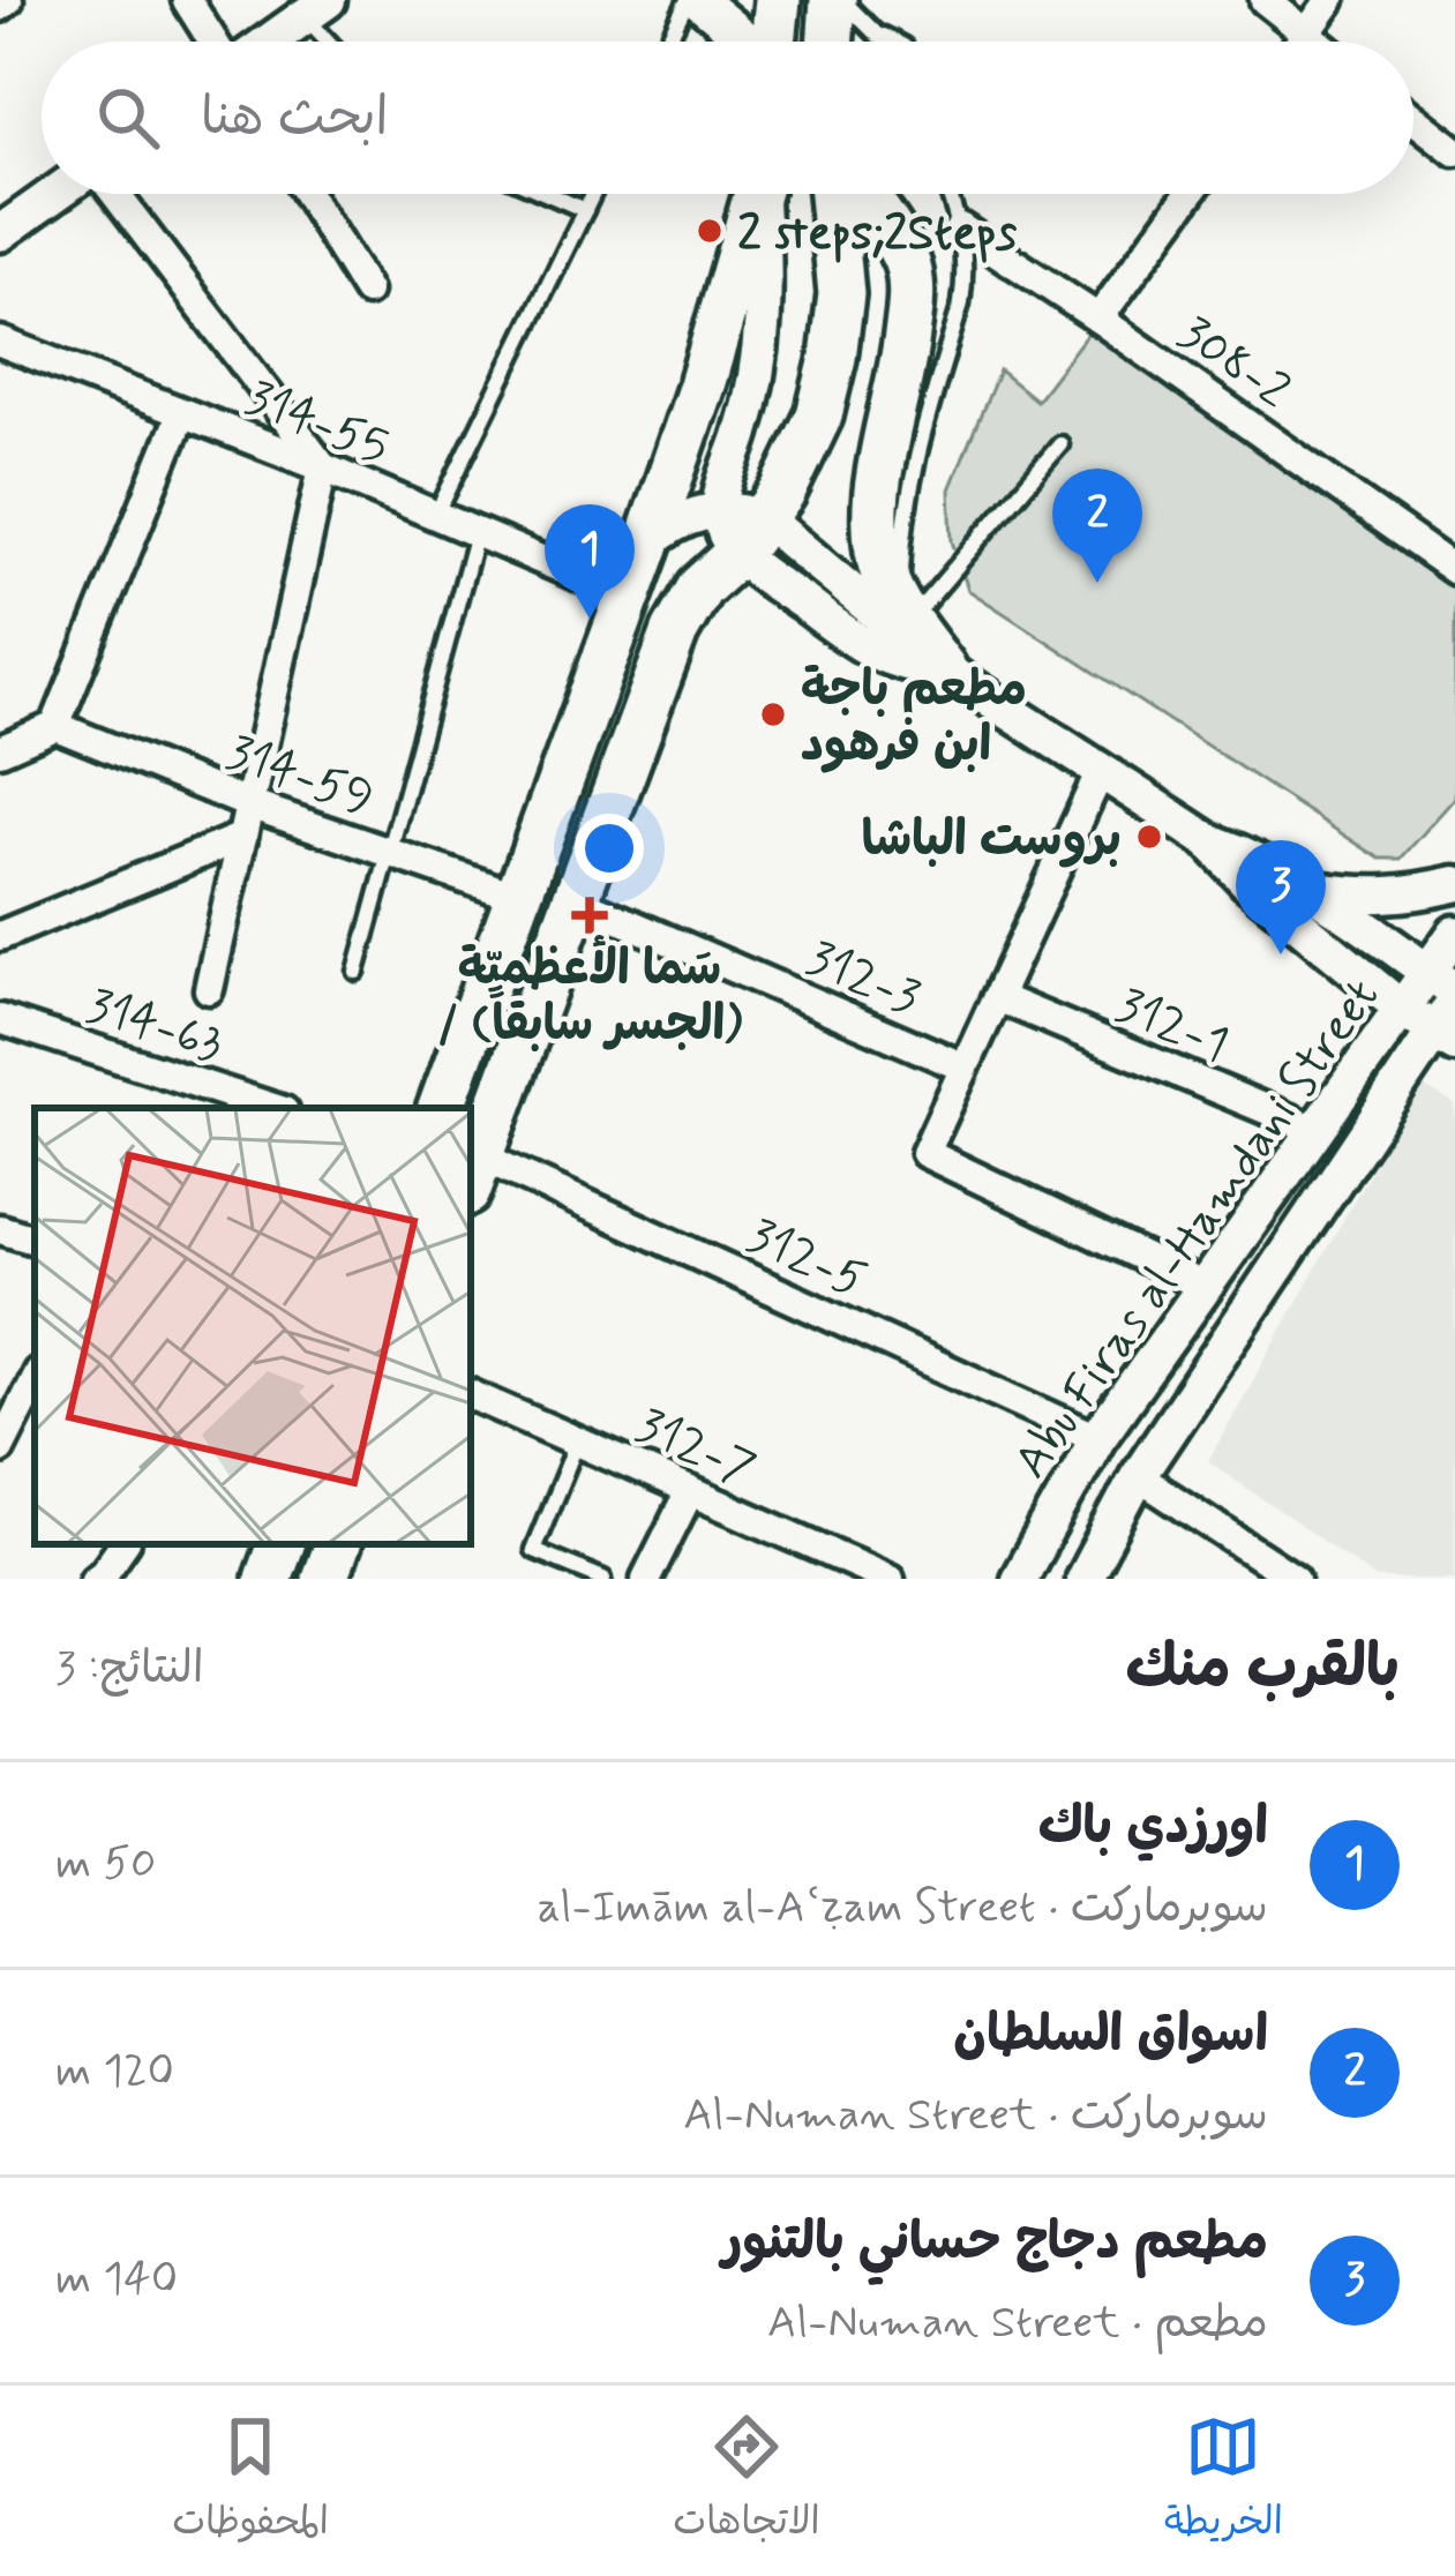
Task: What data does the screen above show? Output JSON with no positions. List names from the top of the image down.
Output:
{
  "streets": {
    "street": [
      "308-2",
      "314-55",
      "314-59",
      "312-3",
      "314-63",
      "312-1",
      "Abu Firas al-Hamdani Street",
      "312-5",
      "312-7"
    ]
  },
  "crossings": [
    ["312-3", "312-1"],
    ["312-3", "Abu Firas al-Hamdani Street"],
    ["312-1", "Abu Firas al-Hamdani Street"],
    ["Abu Firas al-Hamdani Street", "312-5"]
  ],
  "places": {
    "other": ["2 steps;2Steps", "مطعم باجة ابن فرهود", "بروست الباشا"],
    "health": ["سَما الأعظميّة / (الجسر سابقاً)"]
  },
  "page": {
    "search": "ابحث هنا",
    "pins": ["2", "1", "3"],
    "heading": ["بالقرب منك", "النتائج: 3"],
    "list": [
      {
        "mark": "1",
        "name": "اورزدي باك",
        "note": "سوبرماركت · al-Imām al-Aʿẓam Street",
        "value": "50 m"
      },
      {
        "mark": "2",
        "name": "اسواق السلطان",
        "note": "سوبرماركت · Al-Numan Street",
        "value": "120 m"
      },
      {
        "mark": "3",
        "name": "مطعم دجاج حساني بالتنور",
        "note": "مطعم · Al-Numan Street",
        "value": "140 m"
      }
    ],
    "nav": ["الخريطة", "الاتجاهات", "المحفوظات"]
  }
}
